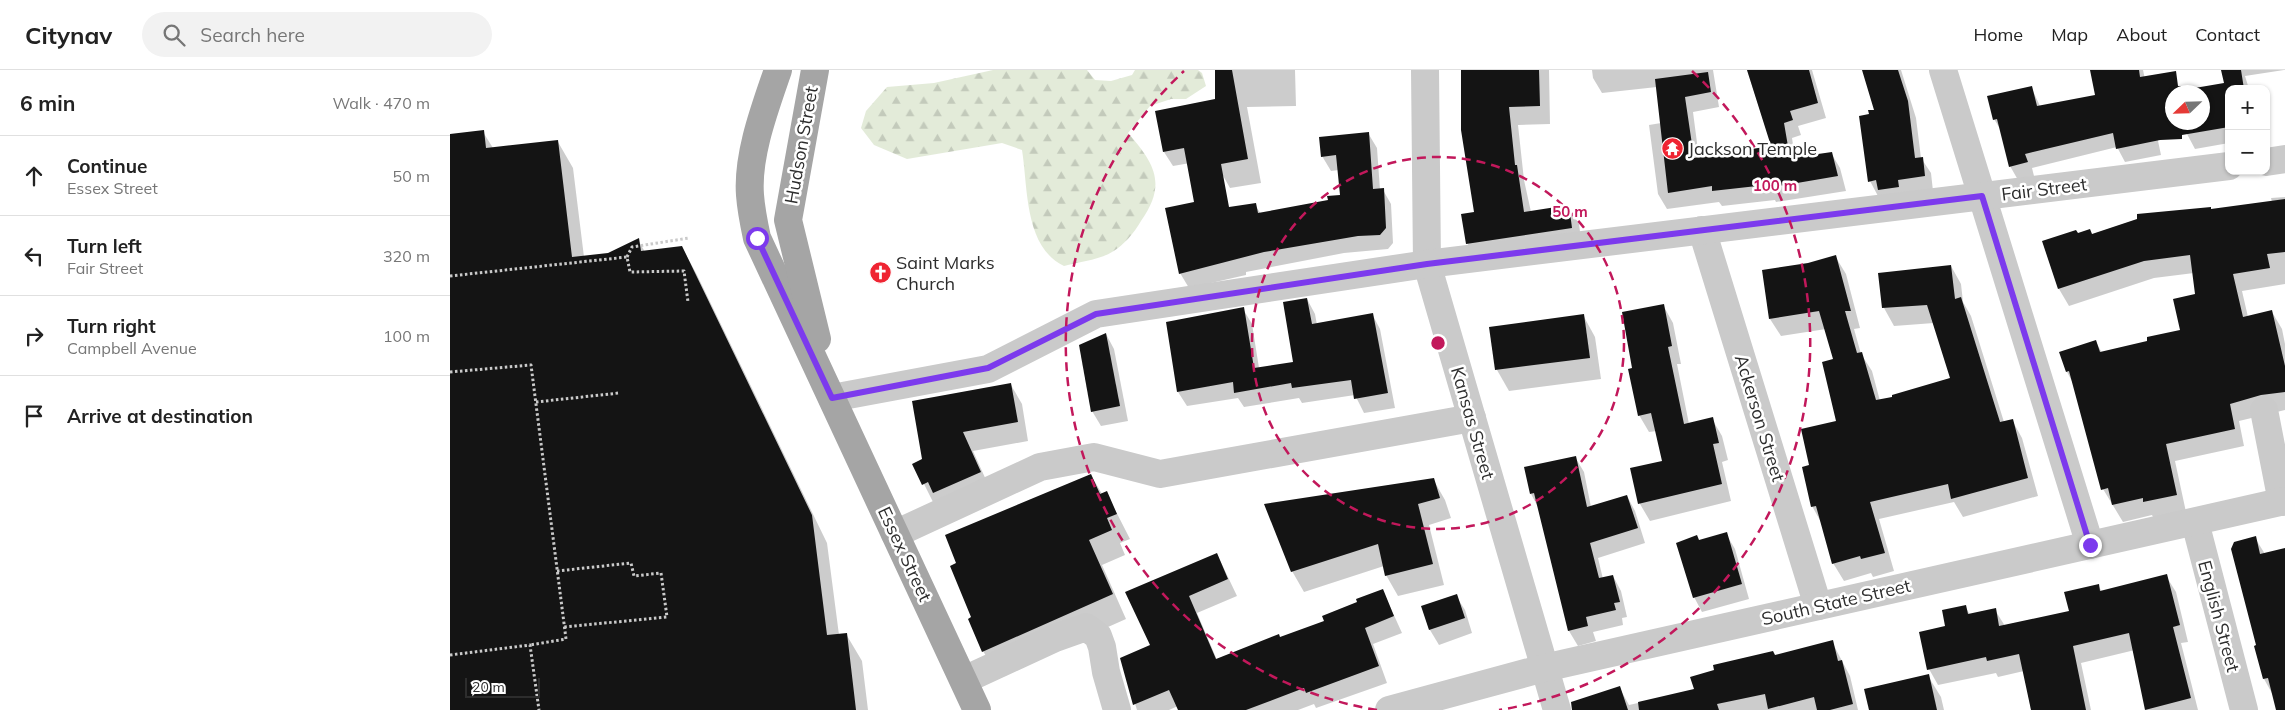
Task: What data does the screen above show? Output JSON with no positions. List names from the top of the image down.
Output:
{
  "streets": {
    "main road": ["Hudson Street", "Essex Street"],
    "street": [
      "Fair Street",
      "Ackerson Street",
      "Kansas Street",
      "South State Street",
      "English Street"
    ]
  },
  "crossings": [
    ["Hudson Street", "Essex Street"],
    ["Fair Street", "Ackerson Street"],
    ["Fair Street", "Kansas Street"],
    ["Fair Street", "Essex Street"],
    ["Ackerson Street", "South State Street"],
    ["Kansas Street", "South State Street"],
    ["South State Street", "English Street"]
  ],
  "places": {
    "temple": ["Jackson Temple"],
    "church": ["Saint Marks Church"]
  },
  "scale_bar": "20 m",
  "north": "bottom left",
  "page": {
    "header": "Citynav",
    "search": "Search here",
    "nav": [
      "Home",
      "Map",
      "About",
      "Contact"
    ],
    "heading": ["6 min", "Walk · 470 m"],
    "map_buttons": ["+", "−"],
    "list": [
      ["Continue", "Essex Street", "50 m"],
      ["Turn left", "Fair Street", "320 m"],
      ["Turn right", "Campbell Avenue", "100 m"],
      "Arrive at destination"
    ],
    "scale": "20 m"
  },
  "rings": ["100 m", "50 m"]
}
